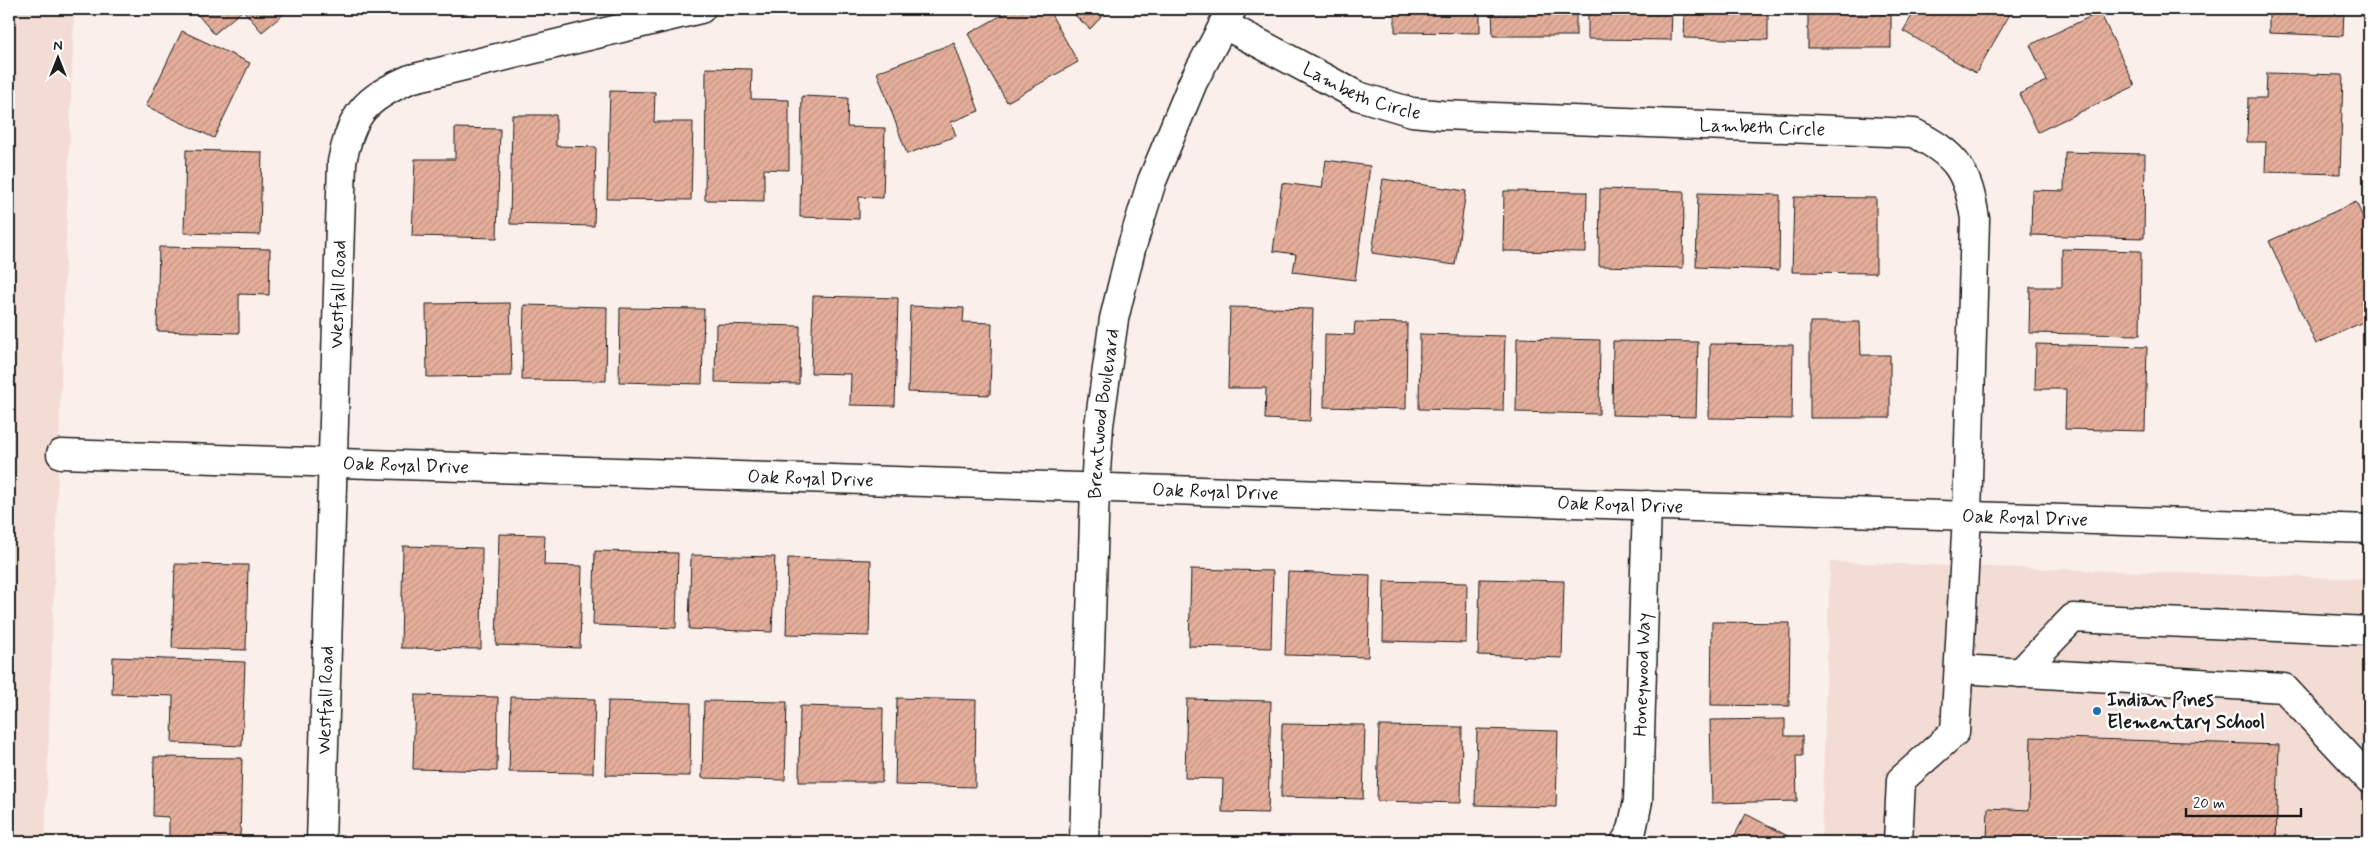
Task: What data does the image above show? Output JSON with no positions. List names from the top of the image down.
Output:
{
  "streets": {
    "street": [
      "Lambeth Circle",
      "Westfall Road",
      "Brentwood Boulevard",
      "Oak Royal Drive",
      "Honeywood Way"
    ]
  },
  "crossings": [
    ["Lambeth Circle", "Brentwood Boulevard"],
    ["Lambeth Circle", "Oak Royal Drive"],
    ["Westfall Road", "Oak Royal Drive"],
    ["Brentwood Boulevard", "Oak Royal Drive"],
    ["Oak Royal Drive", "Honeywood Way"]
  ],
  "places": ["Indian Pines Elementary School"],
  "scale_bar": "20 m",
  "north": "top"
}
